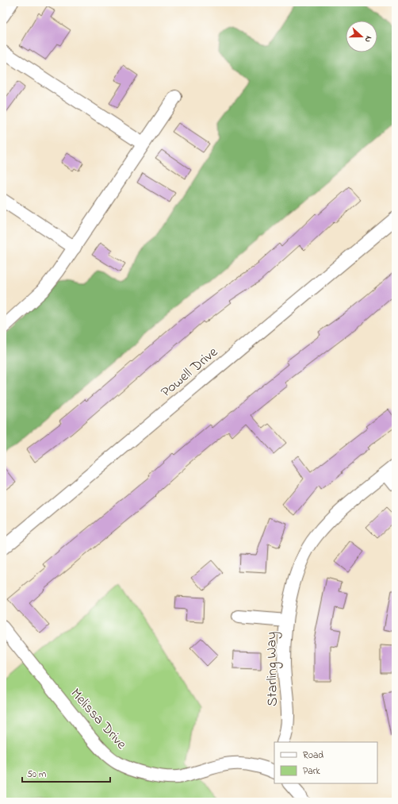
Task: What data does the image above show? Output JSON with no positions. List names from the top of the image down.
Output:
{
  "streets": {
    "street": ["Powell Drive", "Starling Way", "Melissa Drive"]
  },
  "legend": ["Road", "Park"],
  "scale_bar": "50 m",
  "north": "right"
}
